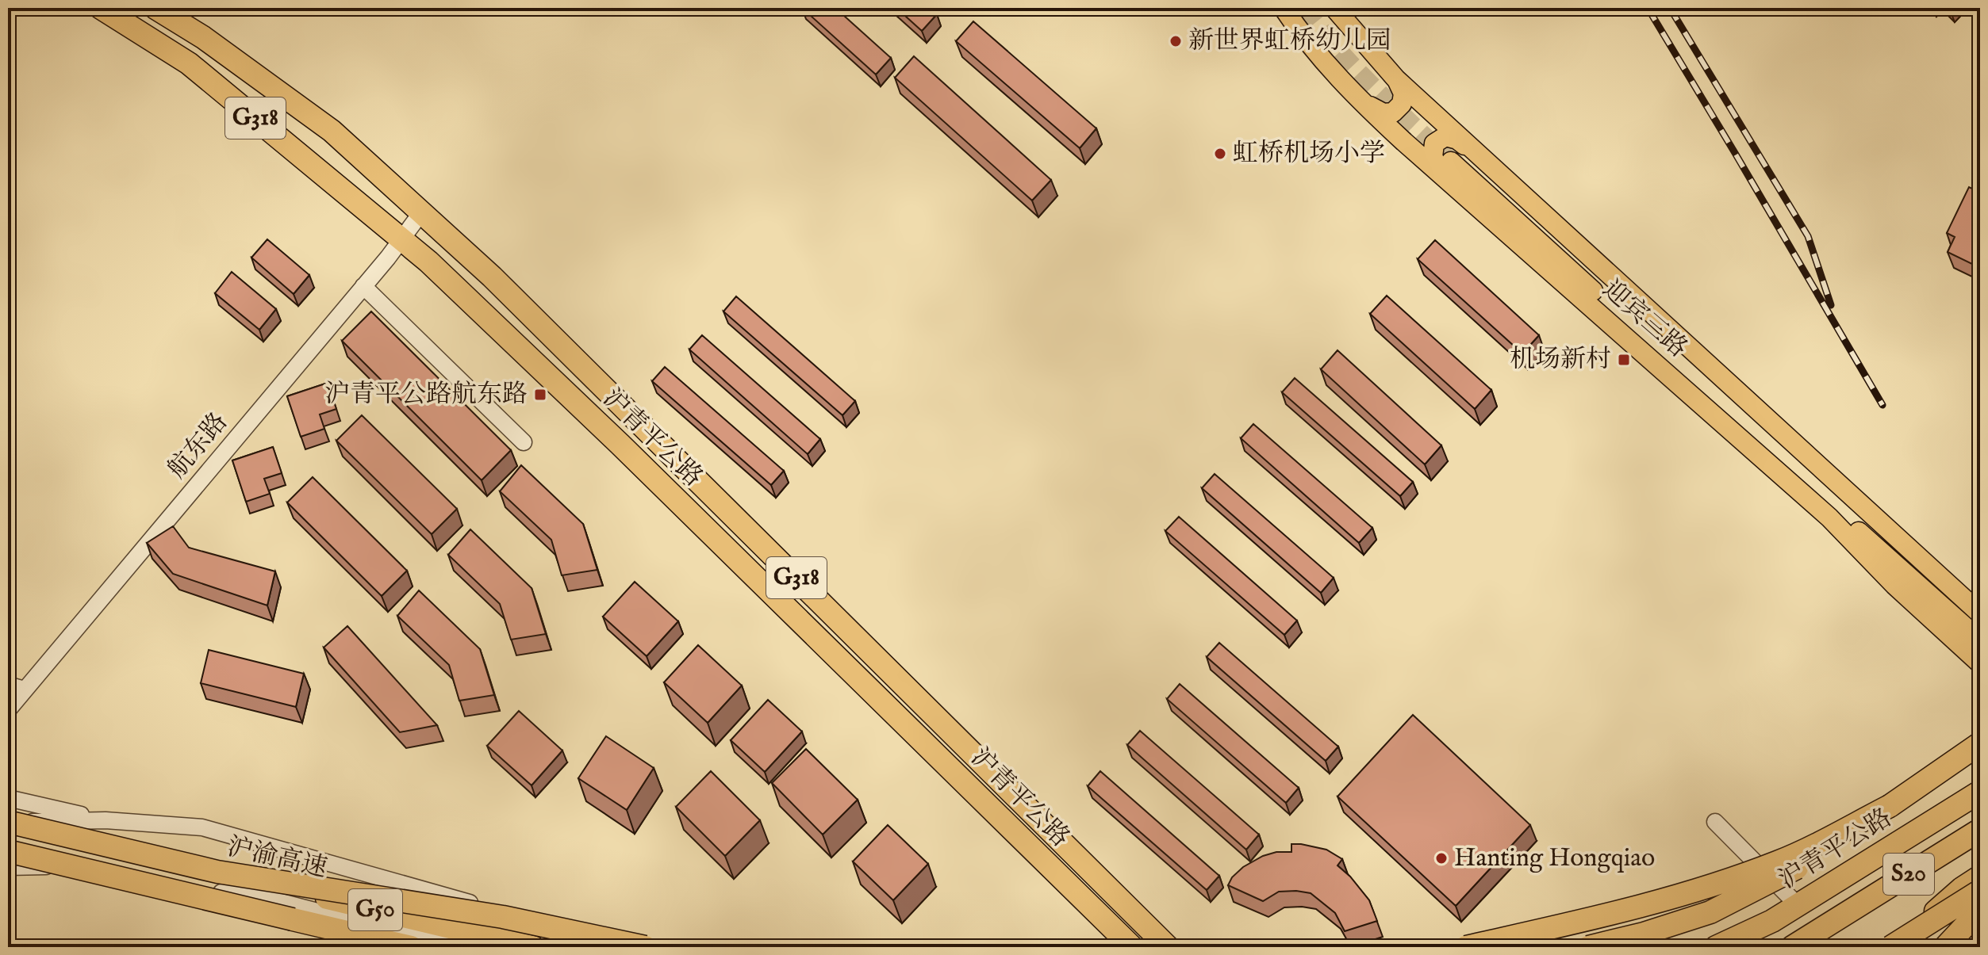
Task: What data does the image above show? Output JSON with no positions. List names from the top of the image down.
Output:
{
  "streets": {
    "highway": [
      "G318",
      "沪青平公路",
      "沪渝高速",
      "S20",
      "G50"
    ],
    "main road": ["迎宾三路"],
    "street": ["航东路"]
  },
  "crossings": [
    ["沪青平公路", "航东路"]
  ],
  "places": {
    "other": ["新世界虹桥幼儿园", "虹桥机场小学", "Hanting Hongqiao"],
    "transit": ["机场新村", "沪青平公路航东路"]
  }
}
